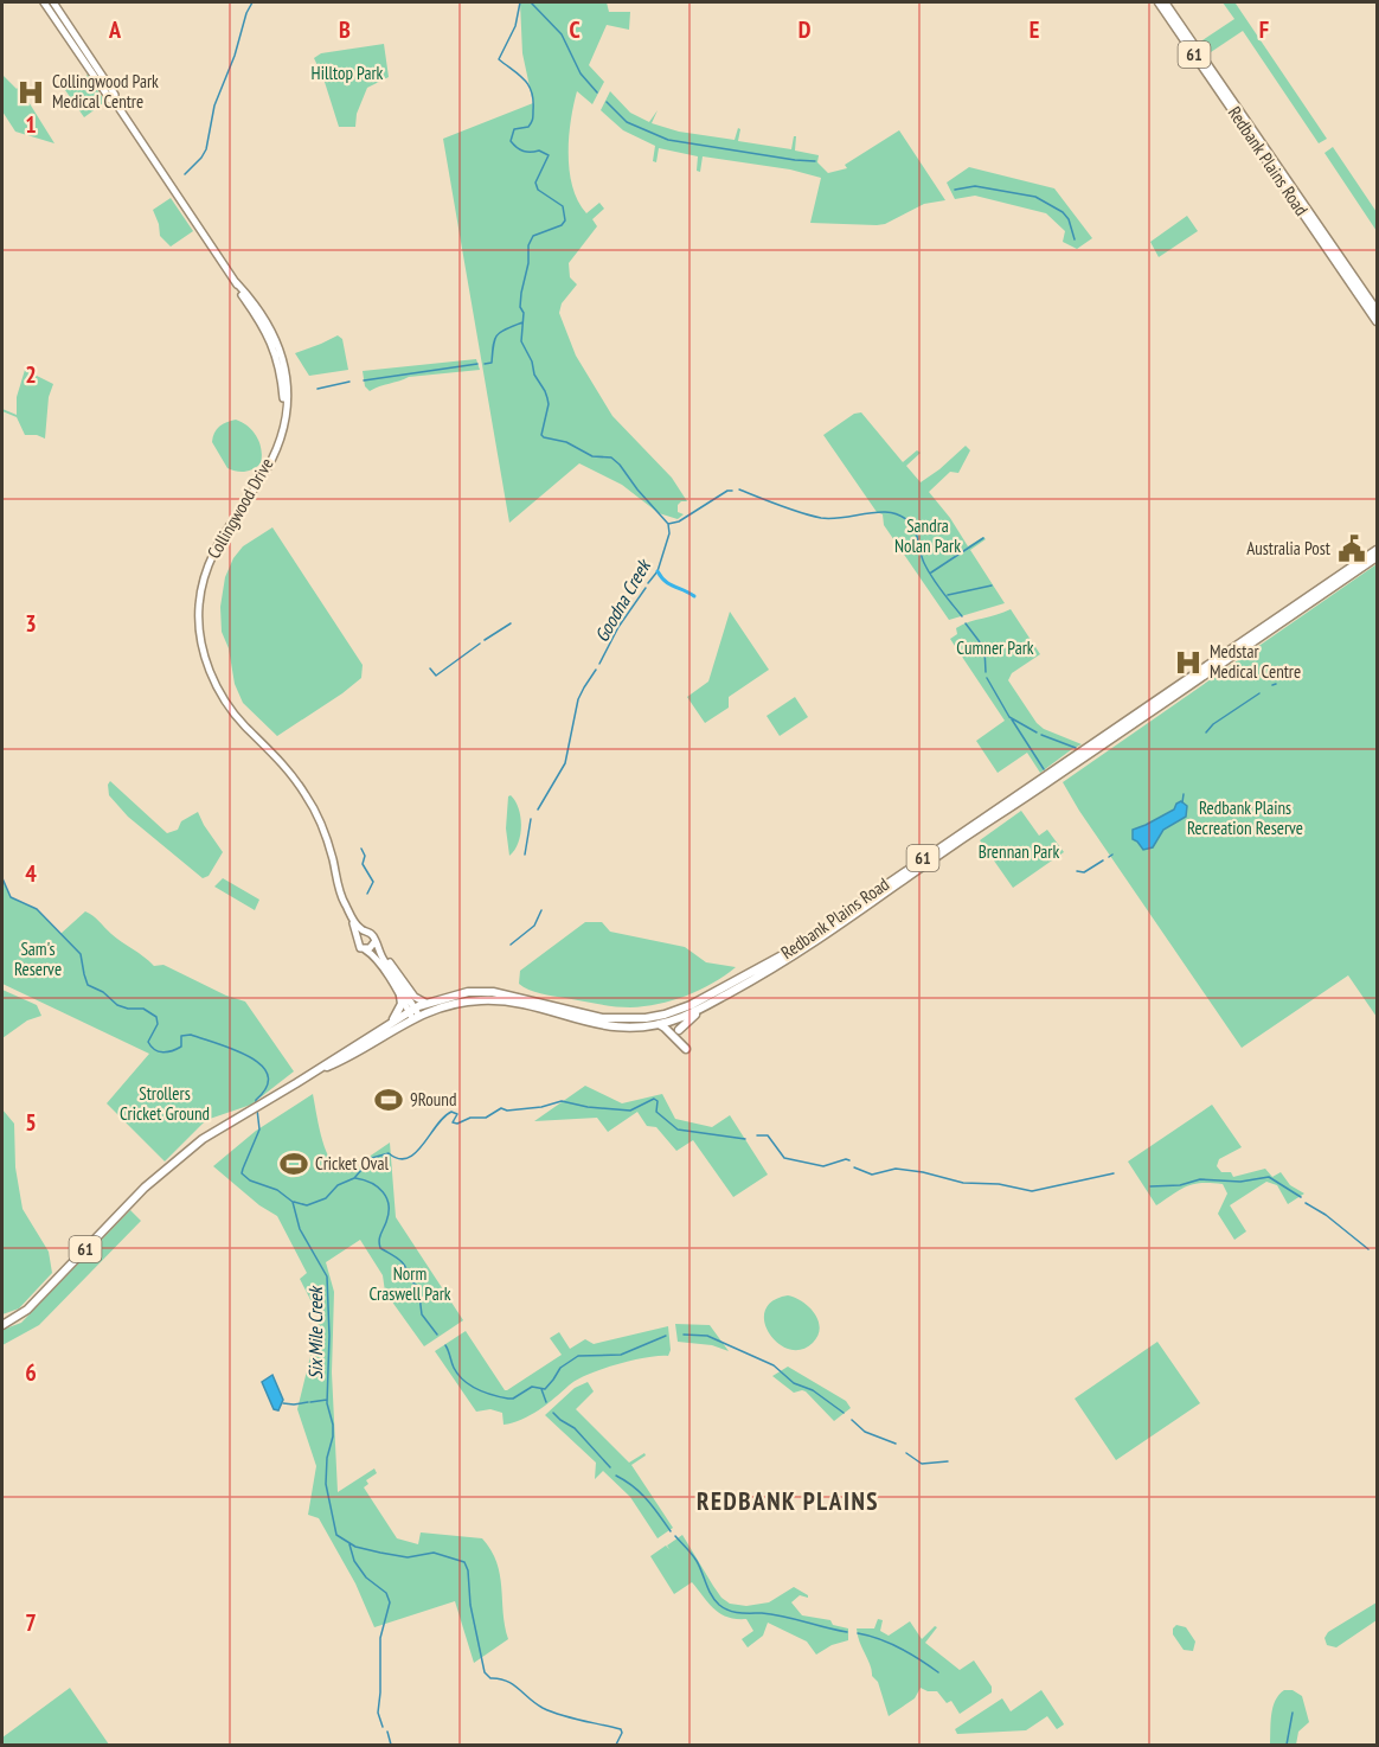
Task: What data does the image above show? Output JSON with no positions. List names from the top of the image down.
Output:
{
  "streets": {
    "main road": ["61", "Redbank Plains Road", "Collingwood Drive"]
  },
  "districts": ["REDBANK PLAINS"],
  "water": ["Goodna Creek", "Six Mile Creek"],
  "parks": [
    "Hilltop Park",
    "Sandra Nolan Park",
    "Cumner Park",
    "Redbank Plains Recreation Reserve",
    "Brennan Park",
    "Sam's Reserve",
    "Strollers Cricket Ground",
    "Norm Craswell Park"
  ],
  "places": {
    "hospital": ["Collingwood Park Medical Centre", "Medstar Medical Centre"],
    "public building": ["Australia Post"],
    "sports": ["9Round", "Cricket Oval"]
  },
  "grid": {
    "columns": [
      "A",
      "B",
      "C",
      "D",
      "E",
      "F"
    ],
    "rows": [
      "1",
      "2",
      "3",
      "4",
      "5",
      "6",
      "7"
    ]
  }
}
